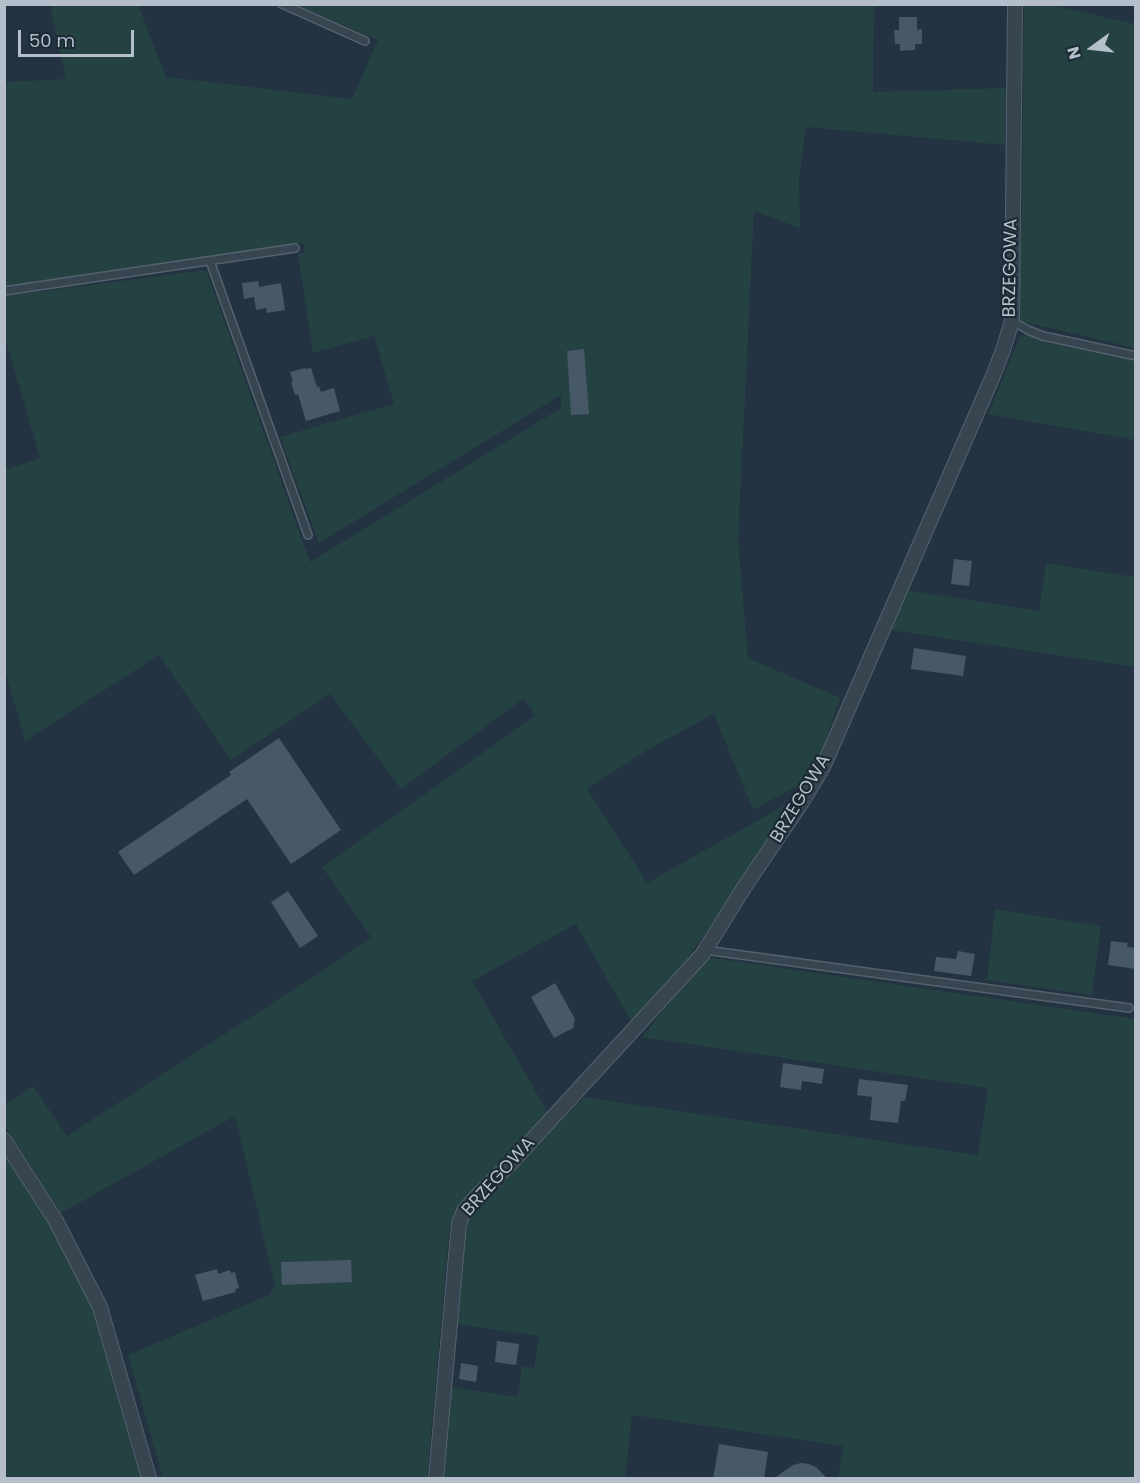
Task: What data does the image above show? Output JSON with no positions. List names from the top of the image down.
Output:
{
  "streets": {
    "street": ["BRZEGOWA"]
  },
  "scale_bar": "50 m",
  "north": "left"
}
